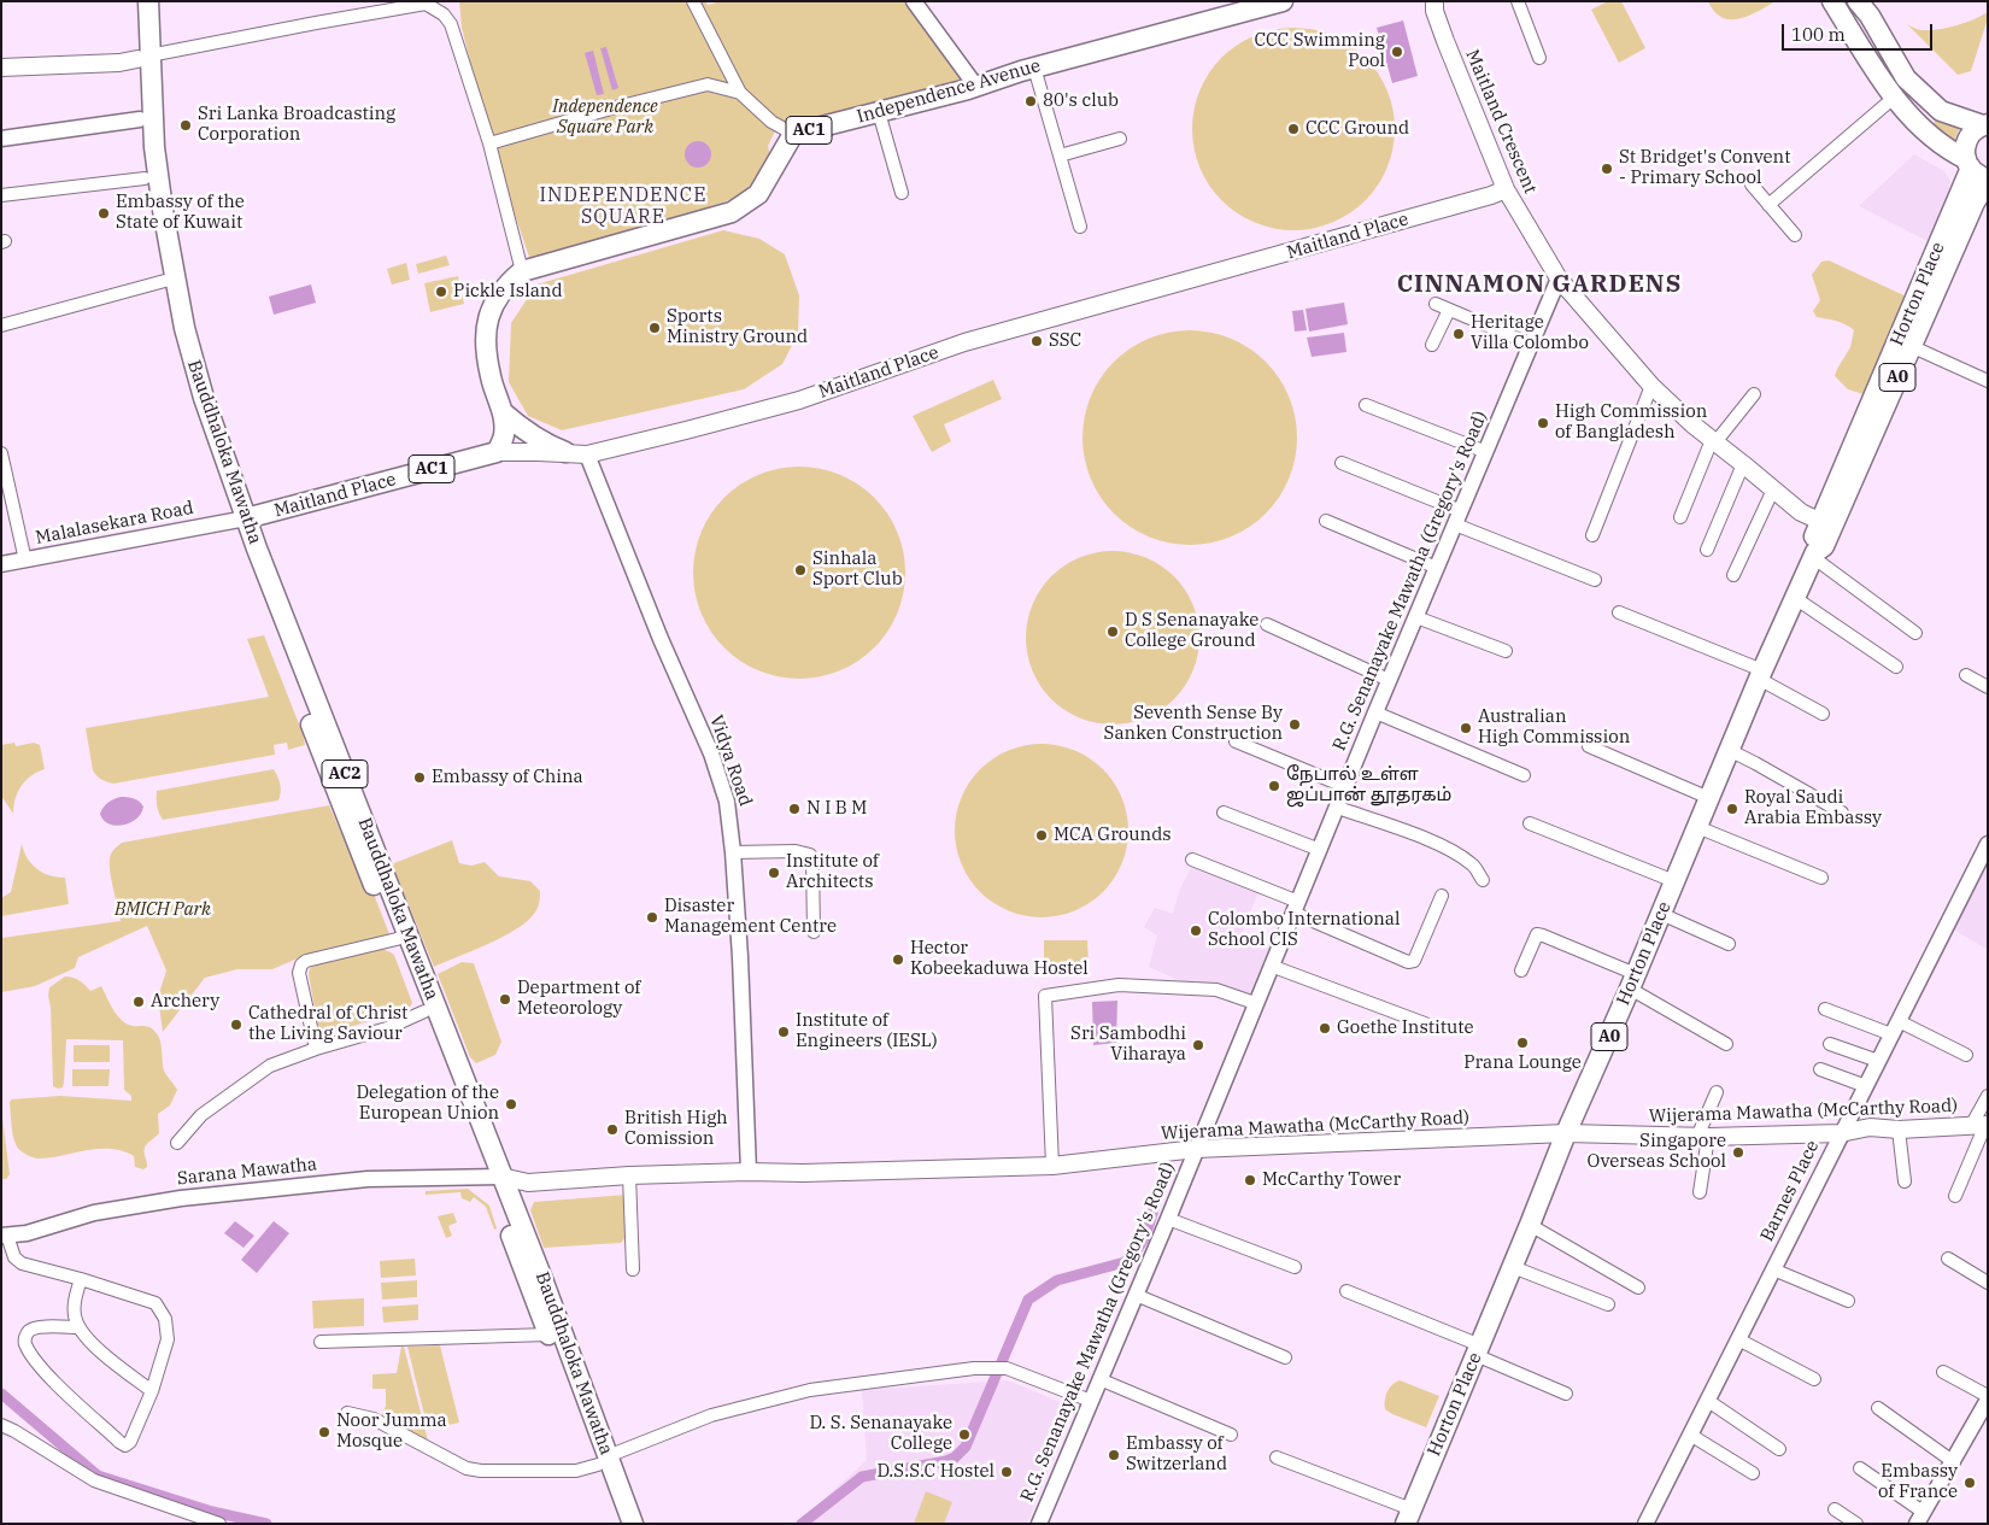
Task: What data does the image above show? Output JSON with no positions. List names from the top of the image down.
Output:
{
  "streets": {
    "main road": [
      "Independence Avenue",
      "Maitland Crescent",
      "AC1",
      "Maitland Place",
      "Horton Place",
      "A0",
      "Bauddhaloka Mawatha",
      "AC2",
      "Wijerama Mawatha (McCarthy Road)"
    ],
    "street": [
      "Malalasekara Road",
      "R.G. Senanayake Mawatha (Gregory's Road)",
      "Vidya Road",
      "Sarana Mawatha",
      "Barnes Place"
    ]
  },
  "crossings": [
    ["Independence Avenue", "AC1"],
    ["Maitland Crescent", "Maitland Place"],
    ["Maitland Crescent", "Horton Place"],
    ["Maitland Crescent", "R.G. Senanayake Mawatha (Gregory's Road)"],
    ["Maitland Place", "Bauddhaloka Mawatha"],
    ["Maitland Place", "Malalasekara Road"],
    ["Maitland Place", "Vidya Road"],
    ["Horton Place", "A0"],
    ["Horton Place", "Wijerama Mawatha (McCarthy Road)"],
    ["Bauddhaloka Mawatha", "Malalasekara Road"],
    ["Bauddhaloka Mawatha", "Wijerama Mawatha (McCarthy Road)"],
    ["Bauddhaloka Mawatha", "Sarana Mawatha"],
    ["R.G. Senanayake Mawatha (Gregory's Road)", "Wijerama Mawatha (McCarthy Road)"],
    ["Vidya Road", "Wijerama Mawatha (McCarthy Road)"],
    ["Wijerama Mawatha (McCarthy Road)", "Sarana Mawatha"],
    ["Wijerama Mawatha (McCarthy Road)", "Barnes Place"]
  ],
  "districts": ["INDEPENDENCE SQUARE", "CINNAMON GARDENS"],
  "parks": ["Independence Square Park", "BMICH Park"],
  "places": [
    "CCC Swimming Pool",
    "80's club",
    "Sri Lanka Broadcasting Corporation",
    "CCC Ground",
    "St Bridget's Convent - Primary School",
    "Embassy of the State of Kuwait",
    "Pickle Island",
    "Sports Ministry Ground",
    "Heritage Villa Colombo",
    "SSC",
    "High Commission of Bangladesh",
    "Sinhala Sport Club",
    "D S Senanayake College Ground",
    "Seventh Sense By Sanken Construction",
    "Australian High Commission",
    "Embassy of China",
    "நேபால் உள்ள ஜப்பான் தூதரகம்",
    "N I B M",
    "Royal Saudi Arabia Embassy",
    "MCA Grounds",
    "Institute of Architects",
    "Disaster Management Centre",
    "Colombo International School CIS",
    "Hector Kobeekaduwa Hostel",
    "Department of Meteorology",
    "Archery",
    "Cathedral of Christ the Living Saviour",
    "Goethe Institute",
    "Institute of Engineers (IESL)",
    "Prana Lounge",
    "Sri Sambodhi Viharaya",
    "Delegation of the European Union",
    "British High Comission",
    "Singapore Overseas School",
    "McCarthy Tower",
    "Noor Jumma Mosque",
    "D. S. Senanayake College",
    "Embassy of Switzerland",
    "D.S.S.C Hostel",
    "Embassy of France"
  ],
  "scale_bar": "100 m"
}
